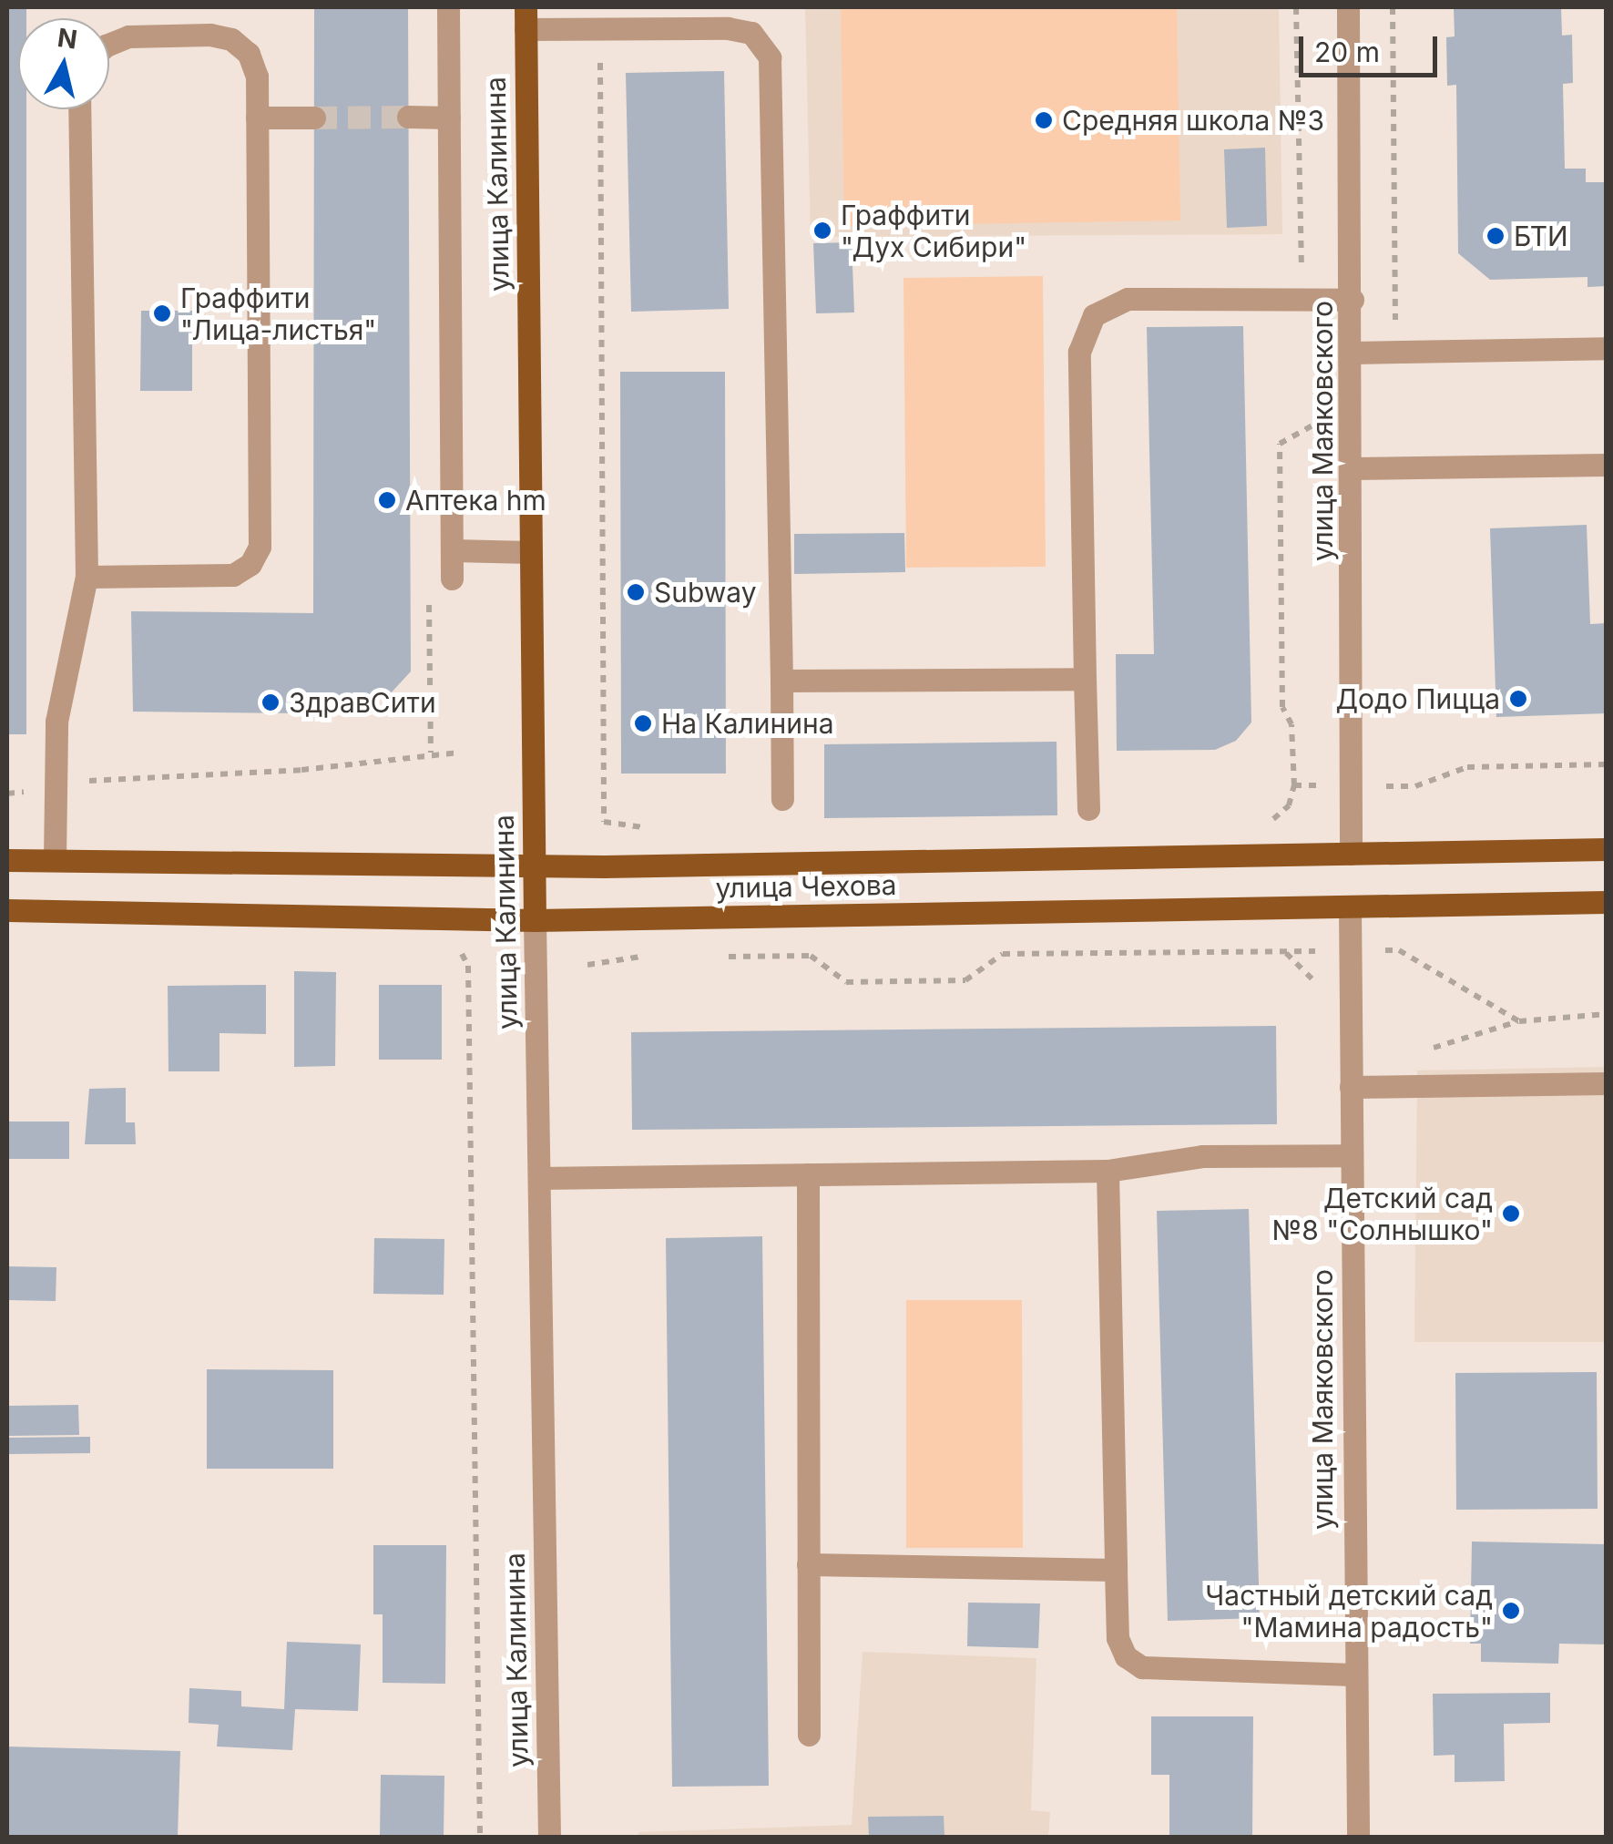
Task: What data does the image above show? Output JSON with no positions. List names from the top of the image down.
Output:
{
  "streets": {
    "main road": ["улица Калинина", "улица Чехова"],
    "street": ["улица Маяковского"]
  },
  "crossings": [
    ["улица Калинина", "улица Чехова"],
    ["улица Маяковского", "улица Чехова"]
  ],
  "places": [
    "Средняя школа №3",
    "Граффити \"Дух Сибири\"",
    "БТИ",
    "Граффити \"Лица-листья\"",
    "Аптека hm",
    "Subway",
    "Додо Пицца",
    "ЗдравСити",
    "На Калинина",
    "Детский сад №8 \"Солнышко\"",
    "Частный детский сад \"Мамина радость\""
  ],
  "scale_bar": "20 m",
  "north": "top"
}
